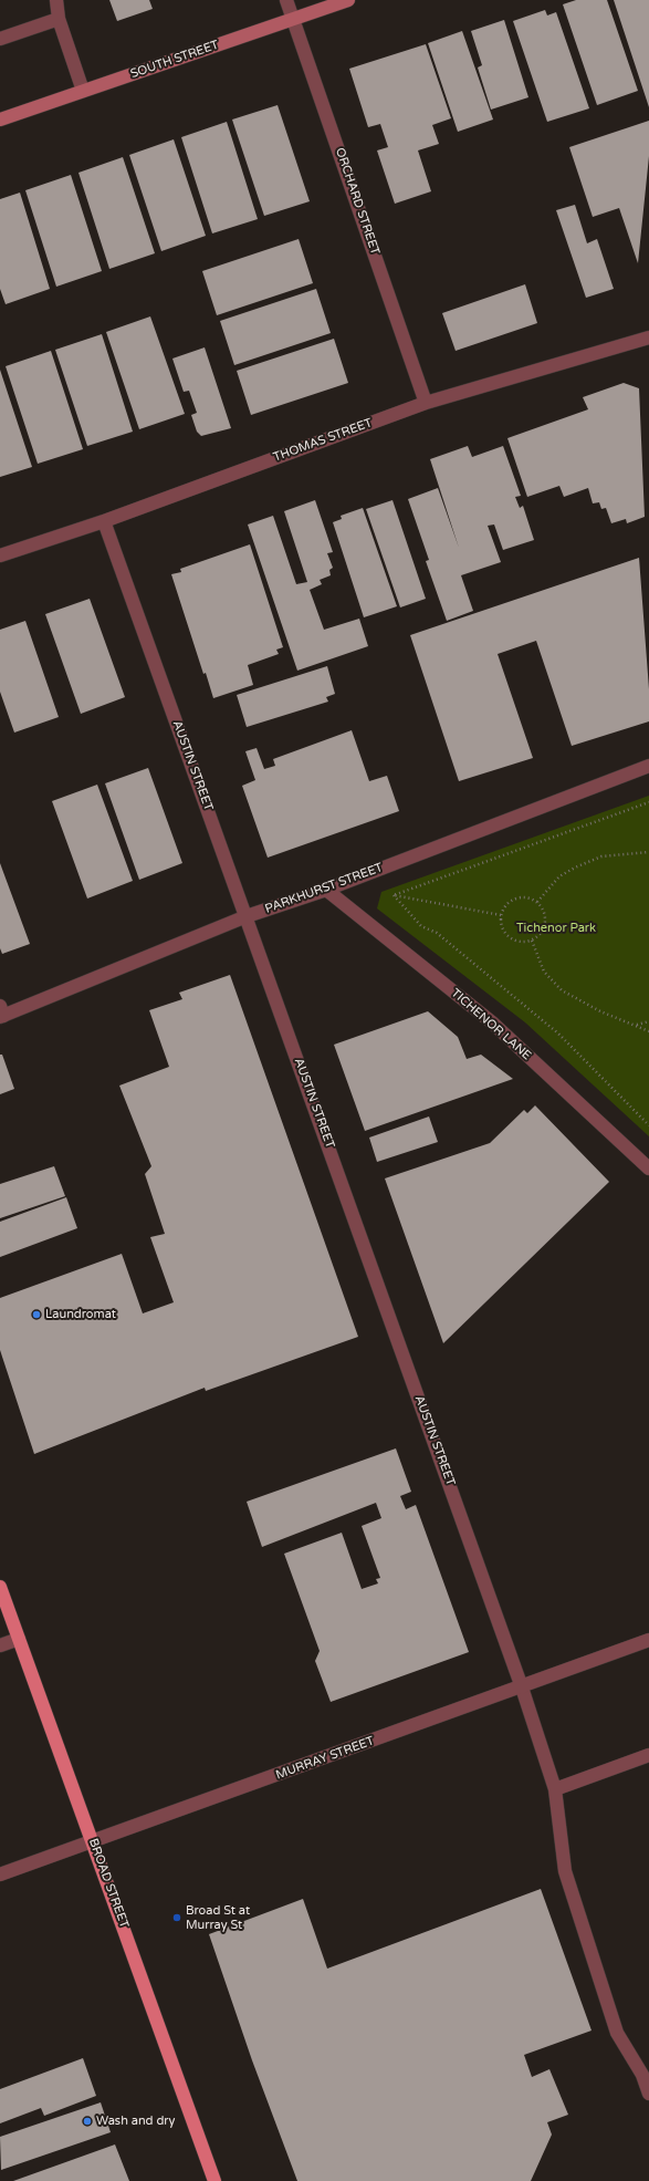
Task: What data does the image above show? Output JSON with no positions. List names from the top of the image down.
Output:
{
  "streets": {
    "main road": ["SOUTH STREET", "BROAD STREET"],
    "street": [
      "ORCHARD STREET",
      "THOMAS STREET",
      "AUSTIN STREET",
      "PARKHURST STREET",
      "TICHENOR LANE",
      "MURRAY STREET"
    ]
  },
  "crossings": [
    ["SOUTH STREET", "ORCHARD STREET"],
    ["ORCHARD STREET", "THOMAS STREET"],
    ["THOMAS STREET", "AUSTIN STREET"],
    ["AUSTIN STREET", "PARKHURST STREET"],
    ["AUSTIN STREET", "MURRAY STREET"],
    ["PARKHURST STREET", "TICHENOR LANE"],
    ["MURRAY STREET", "BROAD STREET"]
  ],
  "parks": ["Tichenor Park"],
  "places": ["Laundromat", "Broad St at Murray St", "Wash and dry"]
}
